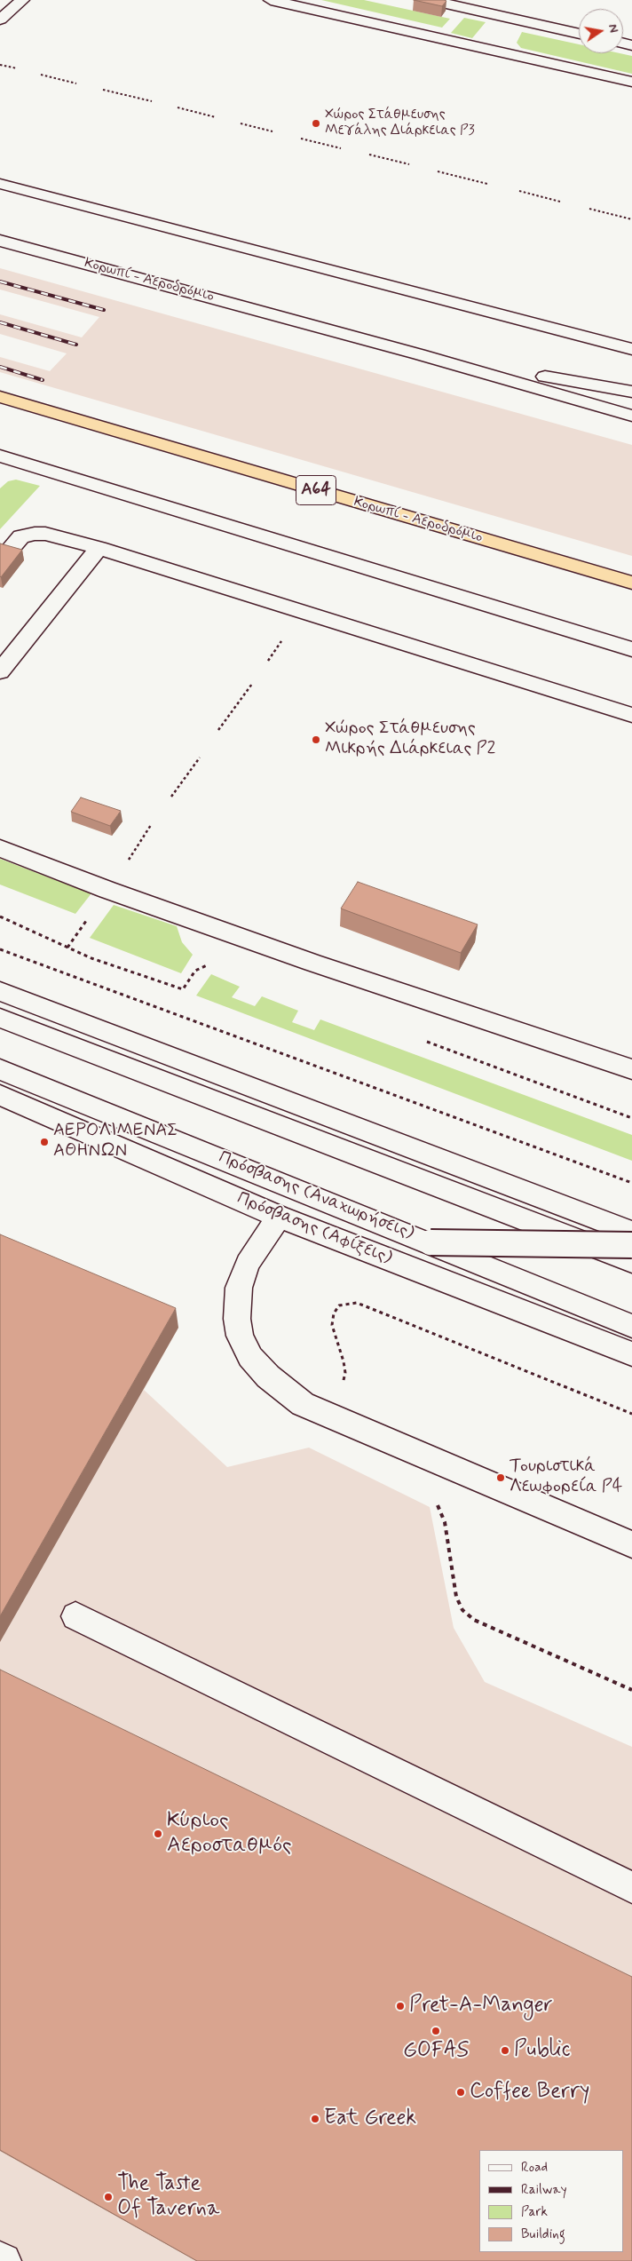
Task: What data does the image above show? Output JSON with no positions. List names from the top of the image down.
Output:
{
  "streets": {
    "highway": ["Κορωπί - Αεροδρόμιο", "Α64"],
    "street": ["Πρόσβασης (Αναχωρήσεις)", "Πρόσβασης (Αφίξεις)"]
  },
  "places": [
    "Χώρος Στάθμευσης Μεγάλης Διάρκειας P3",
    "Χώρος Στάθμευσης Μικρής Διάρκειας P2",
    "ΑΕΡΟΛΙΜΕΝΑΣ ΑΘΗΝΩΝ",
    "Τουριστικά Λεωφορεία P4",
    "Κύριος Αεροσταθμός",
    "Pret-A-Manger",
    "GOFAS",
    "Public",
    "Coffee Berry",
    "Eat Greek",
    "The Taste Of Taverna"
  ],
  "legend": [
    "Road",
    "Railway",
    "Park",
    "Building"
  ],
  "north": "right"
}
